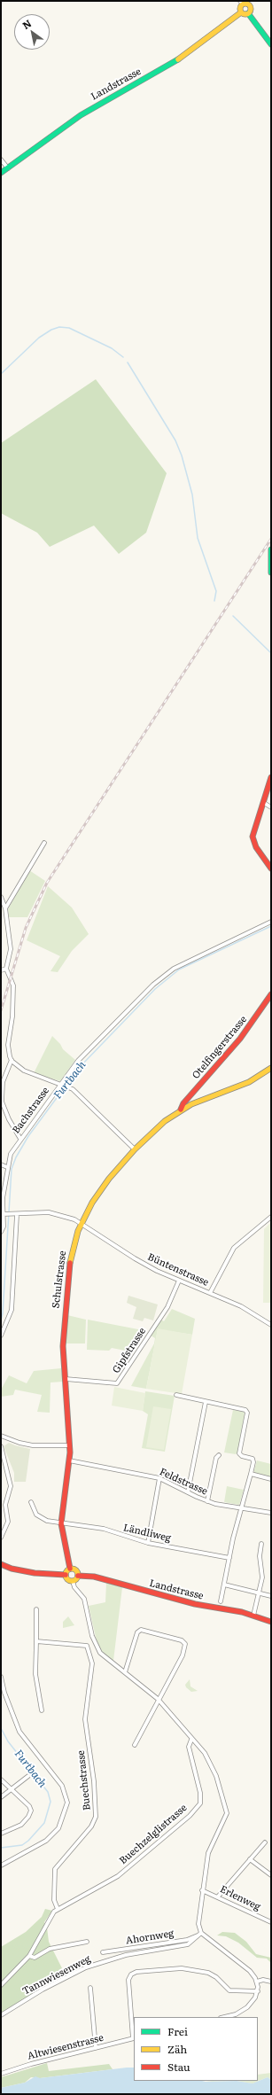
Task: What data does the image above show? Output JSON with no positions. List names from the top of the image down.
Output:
{
  "streets": {
    "street": [
      "Landstrasse",
      "Otelfingerstrasse",
      "Bachstrasse",
      "Büntenstrasse",
      "Schulstrasse",
      "Gipfstrasse",
      "Feldstrasse",
      "Ländliweg",
      "Buechstrasse",
      "Buechzelglistrasse",
      "Erlenweg",
      "Ahornweg",
      "Tannwiesenweg",
      "Altwiesenstrasse"
    ]
  },
  "crossings": [
    ["Landstrasse", "Schulstrasse"],
    ["Otelfingerstrasse", "Schulstrasse"],
    ["Büntenstrasse", "Schulstrasse"],
    ["Büntenstrasse", "Gipfstrasse"],
    ["Schulstrasse", "Gipfstrasse"],
    ["Schulstrasse", "Feldstrasse"],
    ["Schulstrasse", "Ländliweg"],
    ["Buechstrasse", "Buechzelglistrasse"],
    ["Ahornweg", "Tannwiesenweg"]
  ],
  "water": ["Furtbach"],
  "legend": ["Frei", "Zäh", "Stau"],
  "north": "top left"
}
